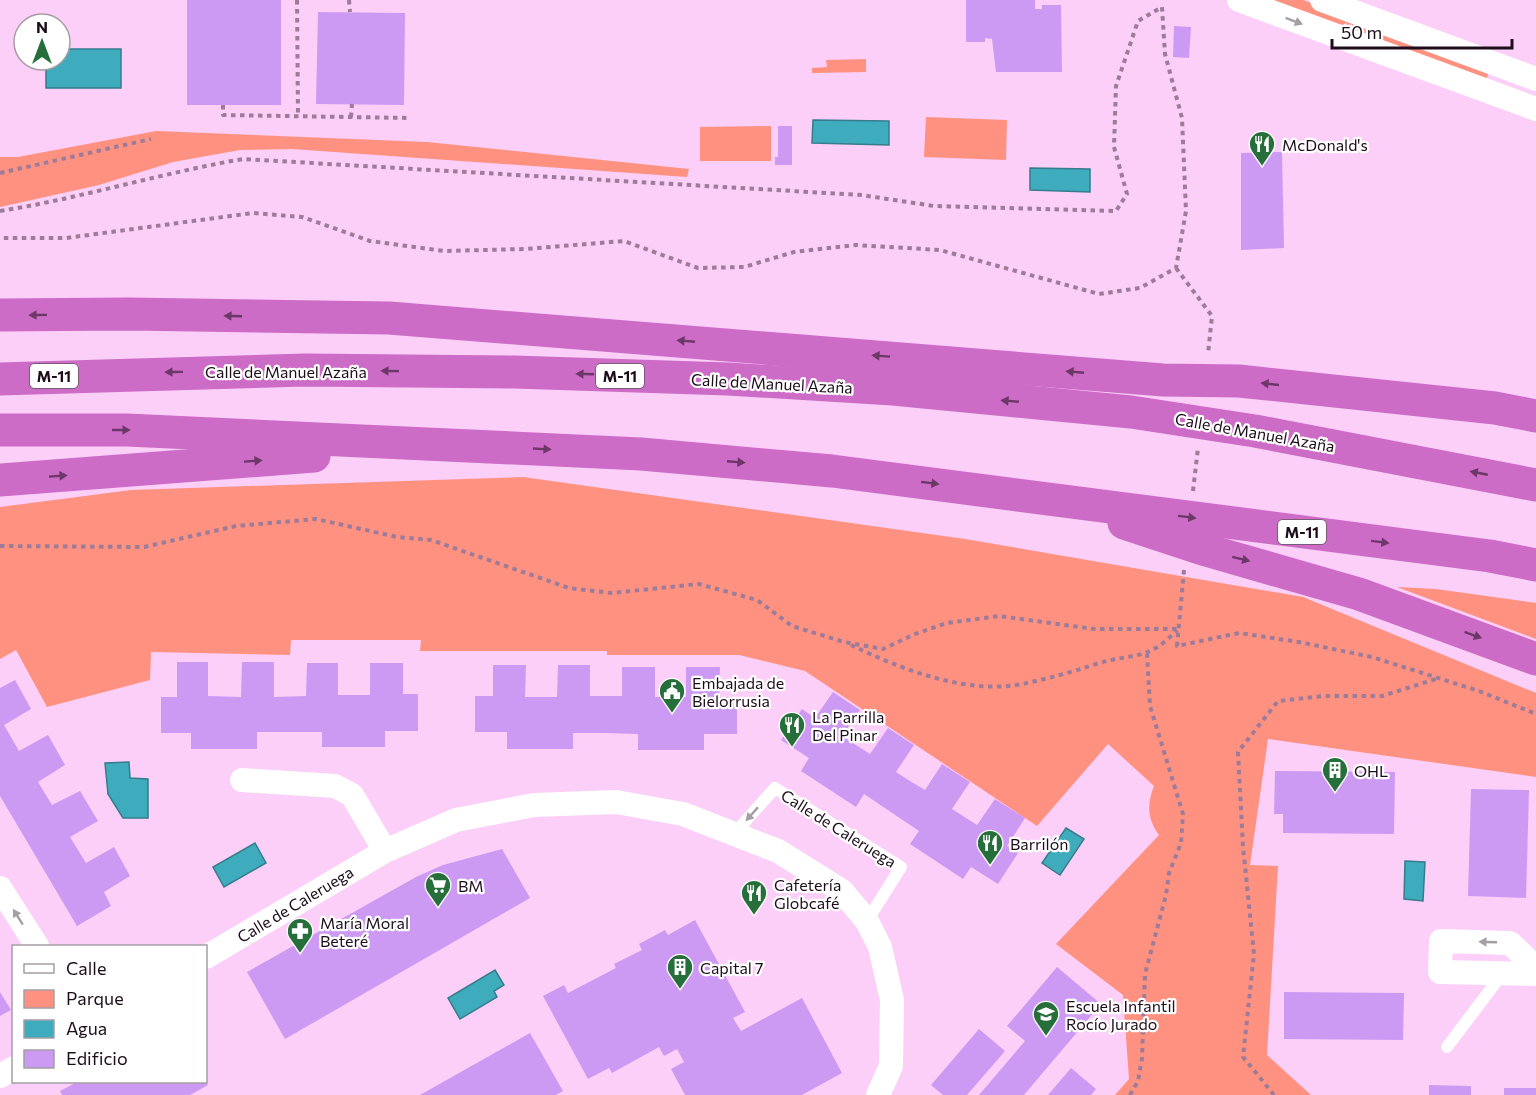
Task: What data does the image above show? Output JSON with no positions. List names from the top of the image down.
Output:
{
  "streets": {
    "highway": ["Calle de Manuel Azaña", "M-11"],
    "street": ["Calle de Caleruega"]
  },
  "places": {
    "restaurant": [
      "McDonald's",
      "La Parrilla Del Pinar",
      "Barrilón",
      "Cafetería Globcafé"
    ],
    "public building": ["Embajada de Bielorrusia"],
    "building": ["OHL", "Capital 7"],
    "supermarket": ["BM"],
    "pharmacy": ["María Moral Beteré"],
    "school or university": ["Escuela Infantil Rocío Jurado"]
  },
  "legend": [
    "Calle",
    "Parque",
    "Agua",
    "Edificio"
  ],
  "scale_bar": "50 m",
  "north": "top"
}
